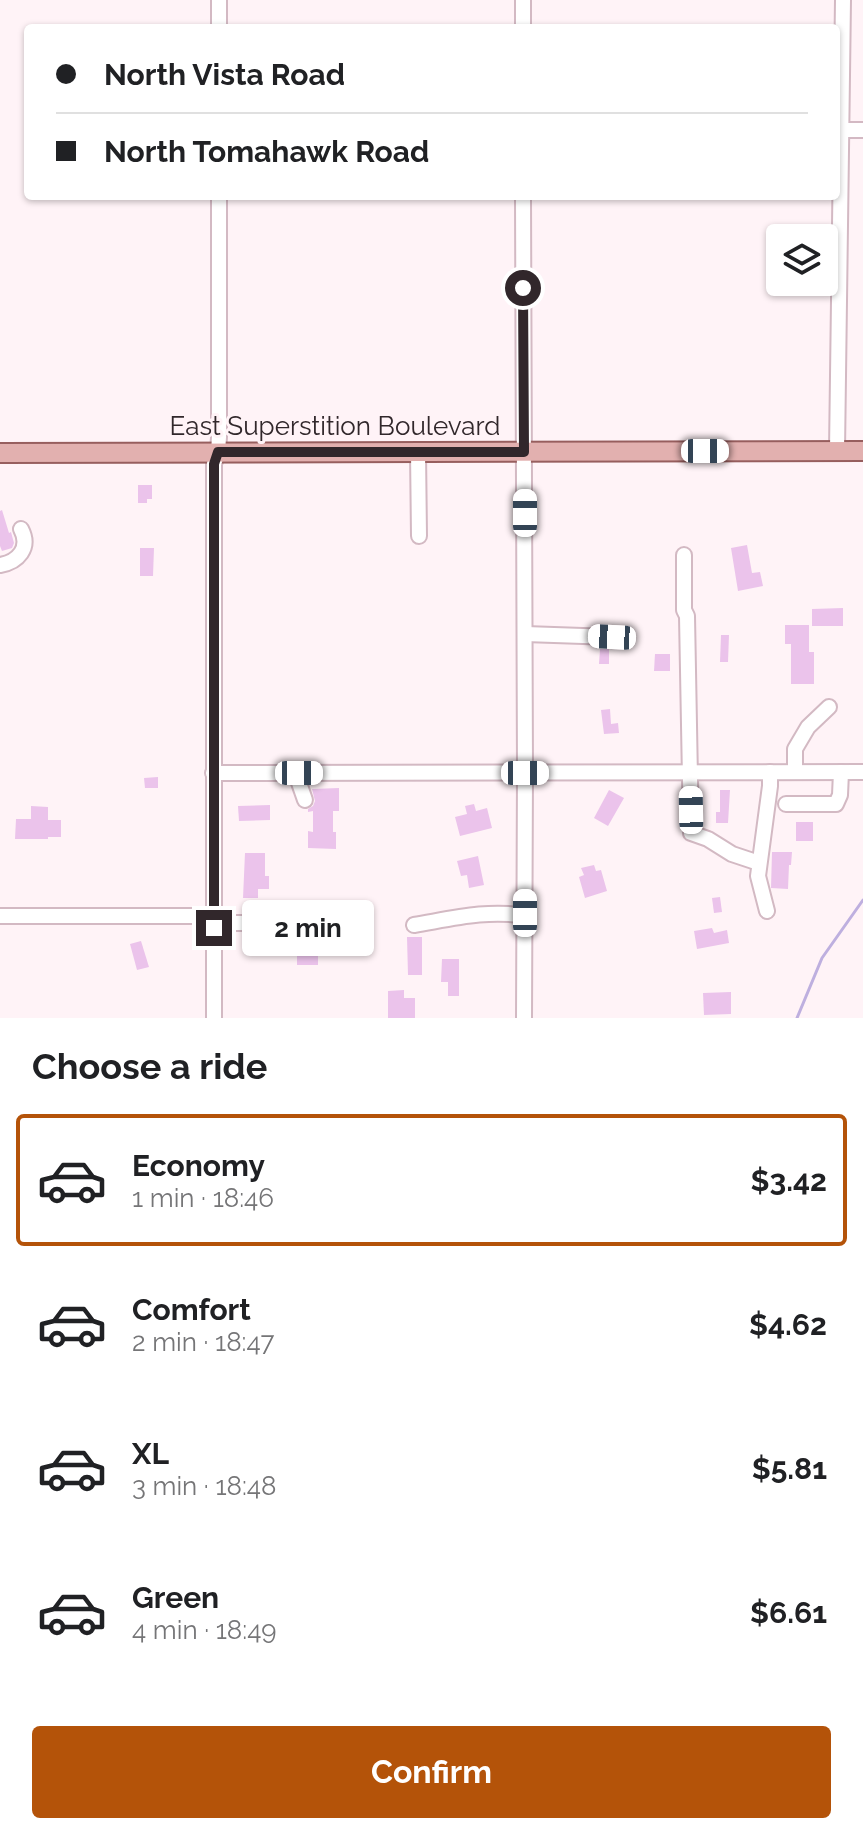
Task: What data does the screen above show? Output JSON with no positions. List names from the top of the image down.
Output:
{
  "streets": {
    "main road": ["East Superstition Boulevard"]
  },
  "page": {
    "banner": ["North Vista Road", "North Tomahawk Road"],
    "bubble": "2 min",
    "heading": "Choose a ride",
    "list": [
      {
        "name": "Economy",
        "note": "1 min · 18:46",
        "value": "$3.42"
      },
      {
        "name": "Comfort",
        "note": "2 min · 18:47",
        "value": "$4.62"
      },
      {
        "name": "XL",
        "note": "3 min · 18:48",
        "value": "$5.81"
      },
      {
        "name": "Green",
        "note": "4 min · 18:49",
        "value": "$6.61"
      }
    ],
    "buttons": "Confirm"
  }
}
